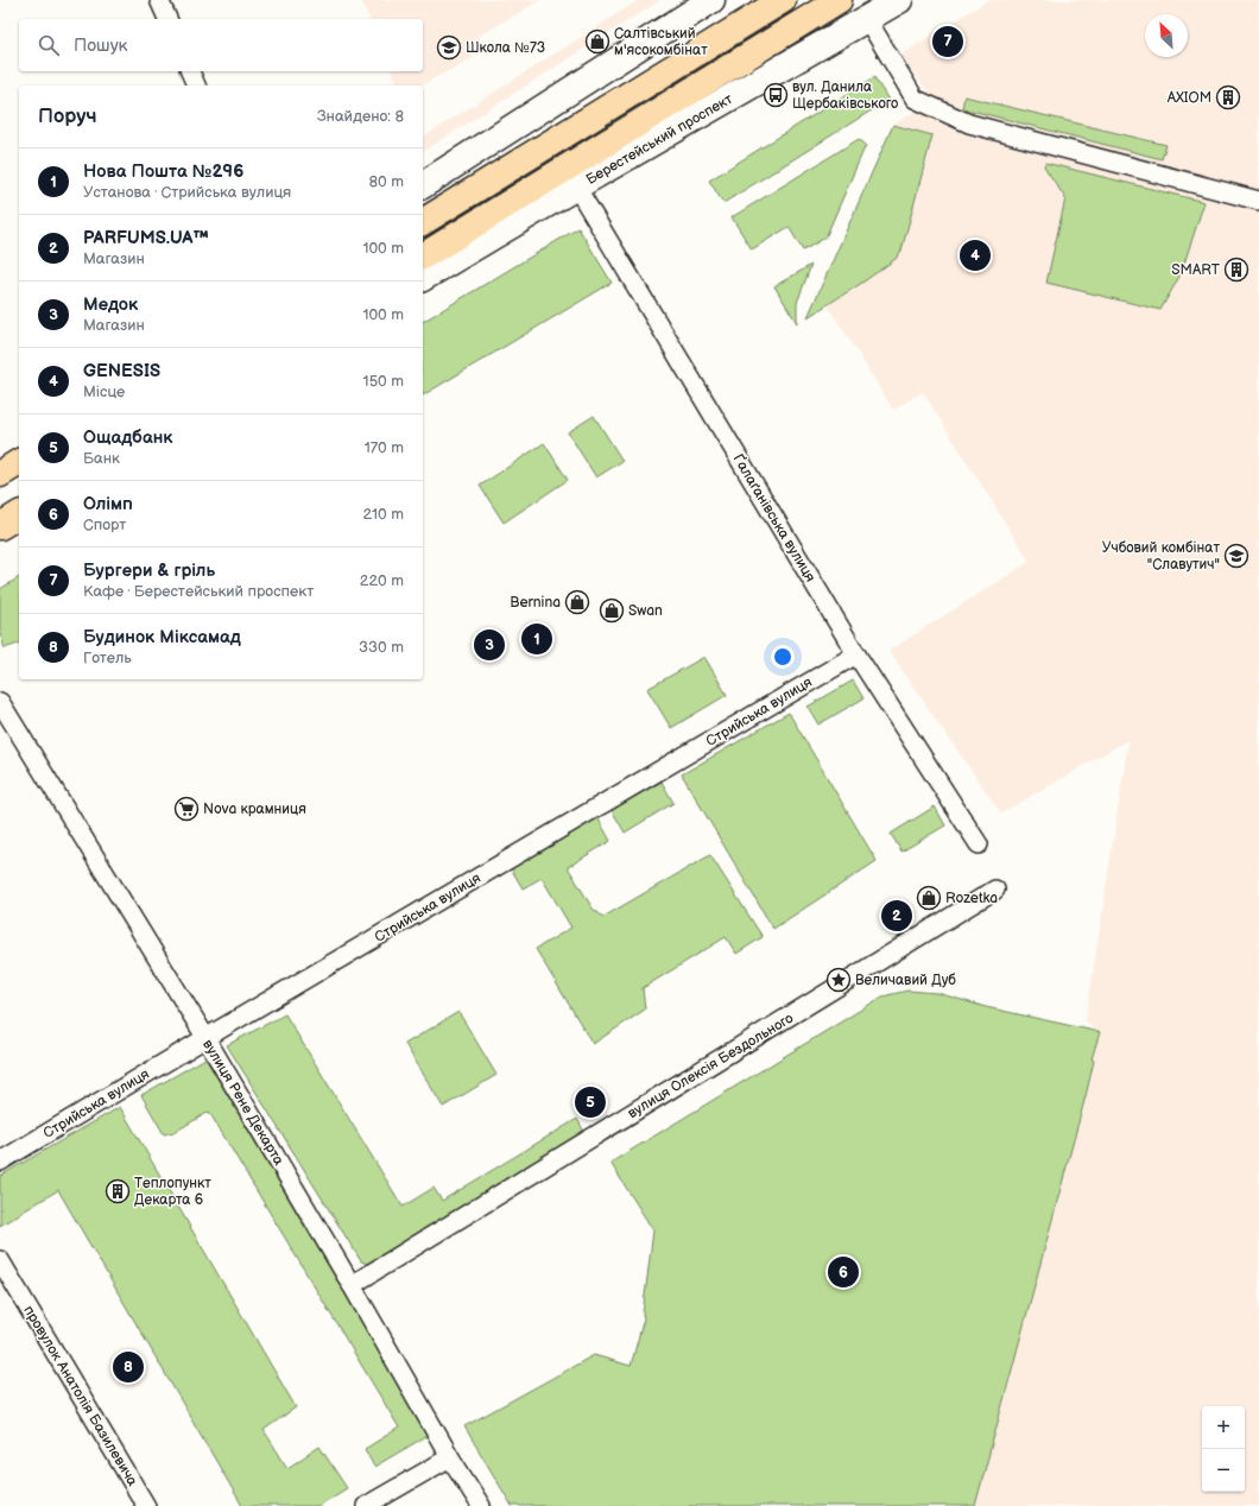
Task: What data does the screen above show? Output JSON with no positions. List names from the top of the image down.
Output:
{
  "streets": {
    "main road": ["Берестейський проспект"],
    "street": [
      "Ґалаґанівська вулиця",
      "Стрийська вулиця",
      "вулиця Олексія Бездольного",
      "вулиця Рене Декарта",
      "провулок Анатолія Базилевича"
    ]
  },
  "crossings": [
    ["Берестейський проспект", "Ґалаґанівська вулиця"],
    ["Ґалаґанівська вулиця", "Стрийська вулиця"],
    ["Стрийська вулиця", "вулиця Рене Декарта"],
    ["вулиця Олексія Бездольного", "вулиця Рене Декарта"]
  ],
  "places": {
    "shop": [
      "Салтівський м'ясокомбінат",
      "Bernina",
      "Swan",
      "Rozetka"
    ],
    "school or university": ["Школа №73", "Учбовий комбінат \"Славутич\""],
    "bus stop": ["вул. Данила Щербаківського"],
    "building": ["AXIOM", "SMART", "Теплопункт Декарта 6"],
    "supermarket": ["Nova крамниця"],
    "place": ["Величавий Дуб"]
  },
  "north": "top left",
  "page": {
    "search": "Пошук",
    "pins": [
      "7",
      "4",
      "1",
      "3",
      "2",
      "5",
      "6",
      "8"
    ],
    "heading": ["Поруч", "Знайдено: 8"],
    "list": [
      {
        "mark": "1",
        "name": "Нова Пошта №296",
        "note": "Установа · Стрийська вулиця",
        "value": "80 m"
      },
      {
        "mark": "2",
        "name": "PARFUMS.UA™",
        "note": "Магазин",
        "value": "100 m"
      },
      {
        "mark": "3",
        "name": "Медок",
        "note": "Магазин",
        "value": "100 m"
      },
      {
        "mark": "4",
        "name": "GENESIS",
        "note": "Місце",
        "value": "150 m"
      },
      {
        "mark": "5",
        "name": "Ощадбанк",
        "note": "Банк",
        "value": "170 m"
      },
      {
        "mark": "6",
        "name": "Олімп",
        "note": "Спорт",
        "value": "210 m"
      },
      {
        "mark": "7",
        "name": "Бургери & гріль",
        "note": "Кафе · Берестейський проспект",
        "value": "220 m"
      },
      {
        "mark": "8",
        "name": "Будинок Міксамад",
        "note": "Готель",
        "value": "330 m"
      }
    ],
    "map_buttons": ["+", "−"]
  }
}
